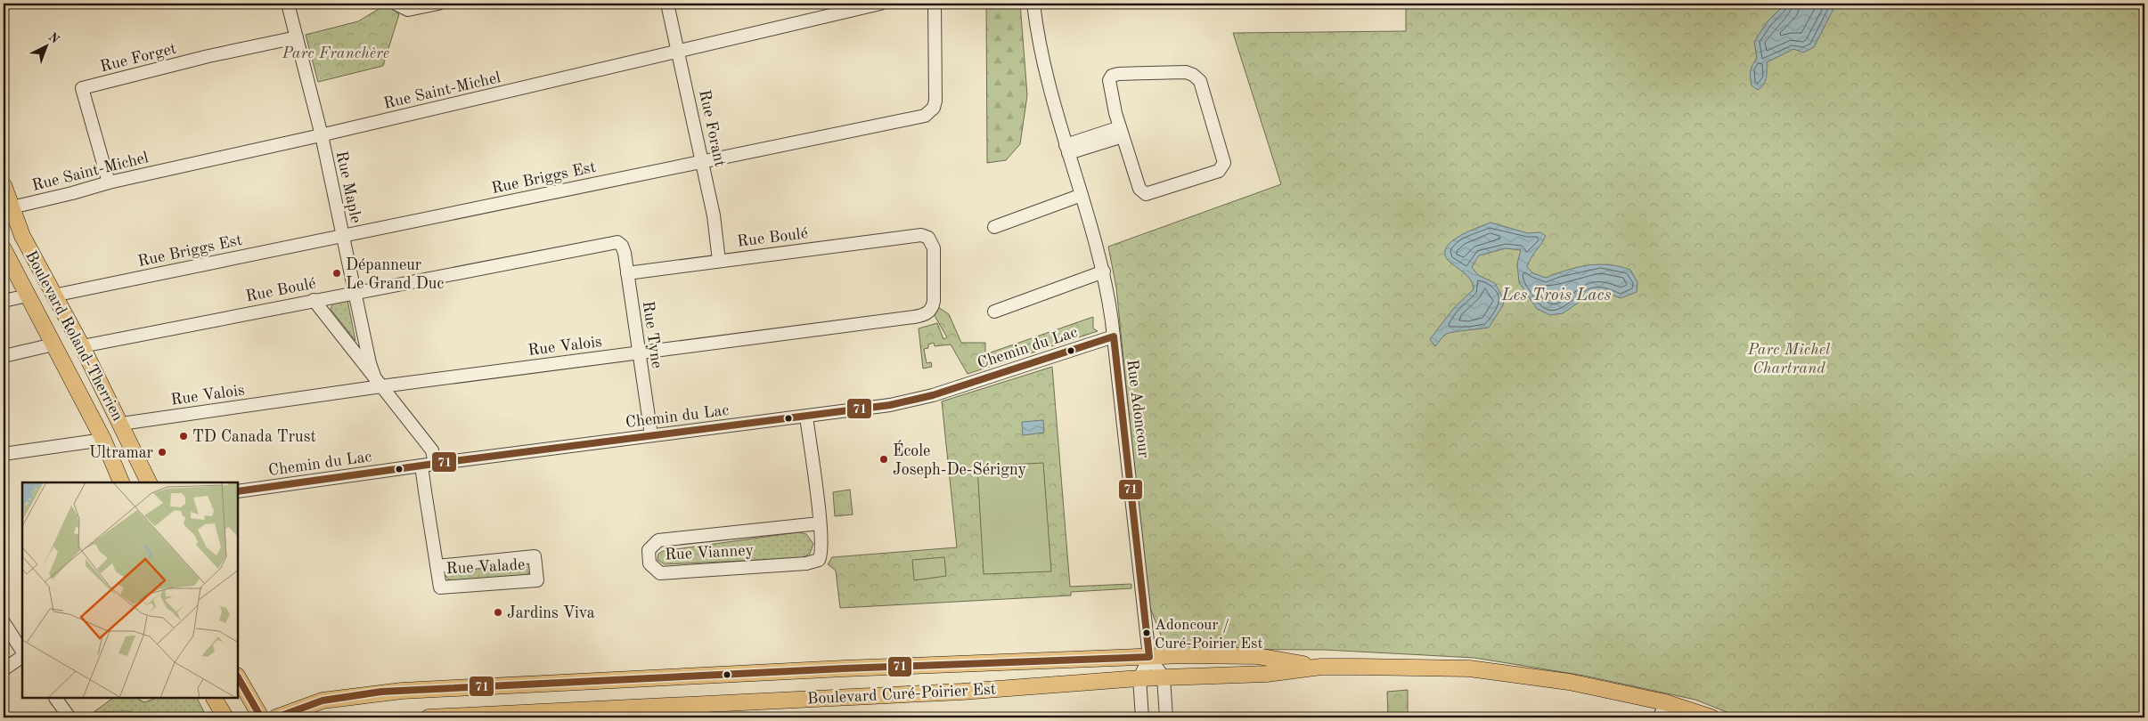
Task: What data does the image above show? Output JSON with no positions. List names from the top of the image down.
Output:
{
  "streets": {
    "main road": ["Boulevard Roland-Therrien", "Boulevard Curé-Poirier Est"],
    "street": [
      "Rue Forget",
      "Rue Saint-Michel",
      "Rue Forant",
      "Rue Briggs Est",
      "Rue Maple",
      "Rue Boulé",
      "Rue Tyne",
      "Rue Valois",
      "Chemin du Lac",
      "Rue Adoncour",
      "Rue Vianney",
      "Rue Valade"
    ]
  },
  "crossings": [
    ["Rue Forget", "Rue Saint-Michel"],
    ["Rue Forget", "Rue Maple"],
    ["Rue Saint-Michel", "Rue Forant"],
    ["Rue Saint-Michel", "Rue Maple"],
    ["Rue Saint-Michel", "Boulevard Roland-Therrien"],
    ["Rue Forant", "Rue Briggs Est"],
    ["Rue Forant", "Rue Boulé"],
    ["Rue Briggs Est", "Rue Maple"],
    ["Rue Briggs Est", "Boulevard Roland-Therrien"],
    ["Rue Maple", "Rue Boulé"],
    ["Rue Maple", "Rue Valois"],
    ["Rue Maple", "Chemin du Lac"],
    ["Rue Boulé", "Rue Tyne"],
    ["Rue Boulé", "Boulevard Roland-Therrien"],
    ["Rue Boulé", "Rue Valois"],
    ["Rue Tyne", "Rue Valois"],
    ["Rue Tyne", "Chemin du Lac"],
    ["Boulevard Roland-Therrien", "Rue Valois"],
    ["Chemin du Lac", "Rue Adoncour"],
    ["Chemin du Lac", "Rue Vianney"],
    ["Chemin du Lac", "Rue Valade"],
    ["Rue Adoncour", "Boulevard Curé-Poirier Est"]
  ],
  "water": ["Les Trois Lacs"],
  "parks": ["Parc Franchère", "Parc Michel Chartrand"],
  "places": [
    "Dépanneur Le Grand Duc",
    "TD Canada Trust",
    "Ultramar",
    "École Joseph-De-Sérigny",
    "Jardins Viva",
    "Adoncour / Curé-Poirier Est"
  ],
  "lines": ["transit line 71"],
  "north": "top right"
}
